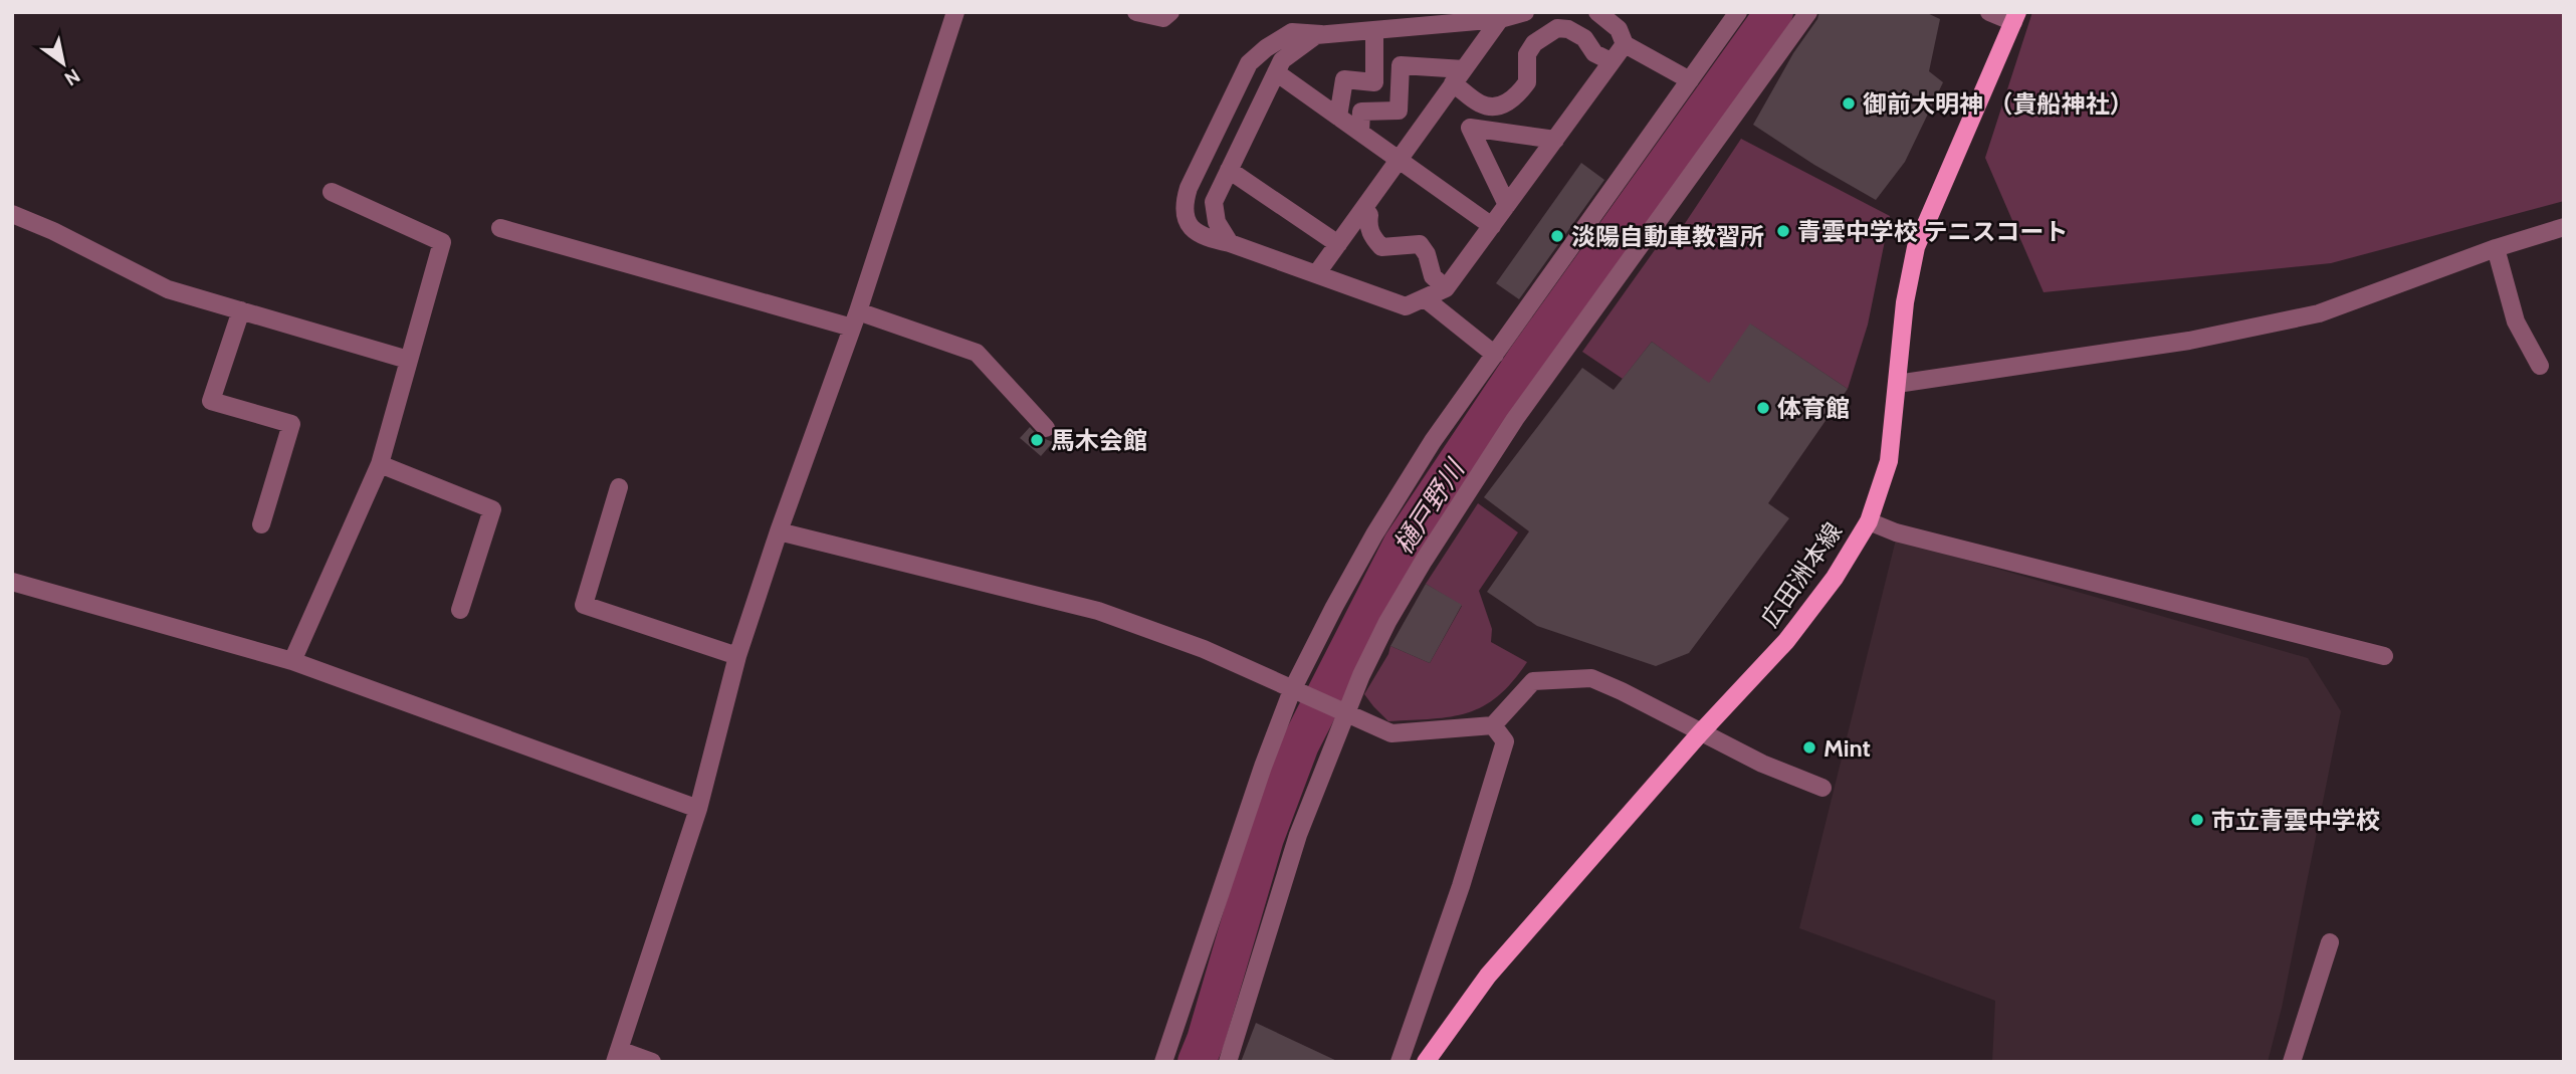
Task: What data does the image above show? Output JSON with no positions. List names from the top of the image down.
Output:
{
  "streets": {
    "main road": ["広田洲本線"]
  },
  "water": ["樋戸野川"],
  "places": [
    "御前大明神 （貴船神社）",
    "青雲中学校 テニスコート",
    "淡陽自動車教習所",
    "体育館",
    "馬木会館",
    "Mint",
    "市立青雲中学校"
  ],
  "north": "bottom right"
}
